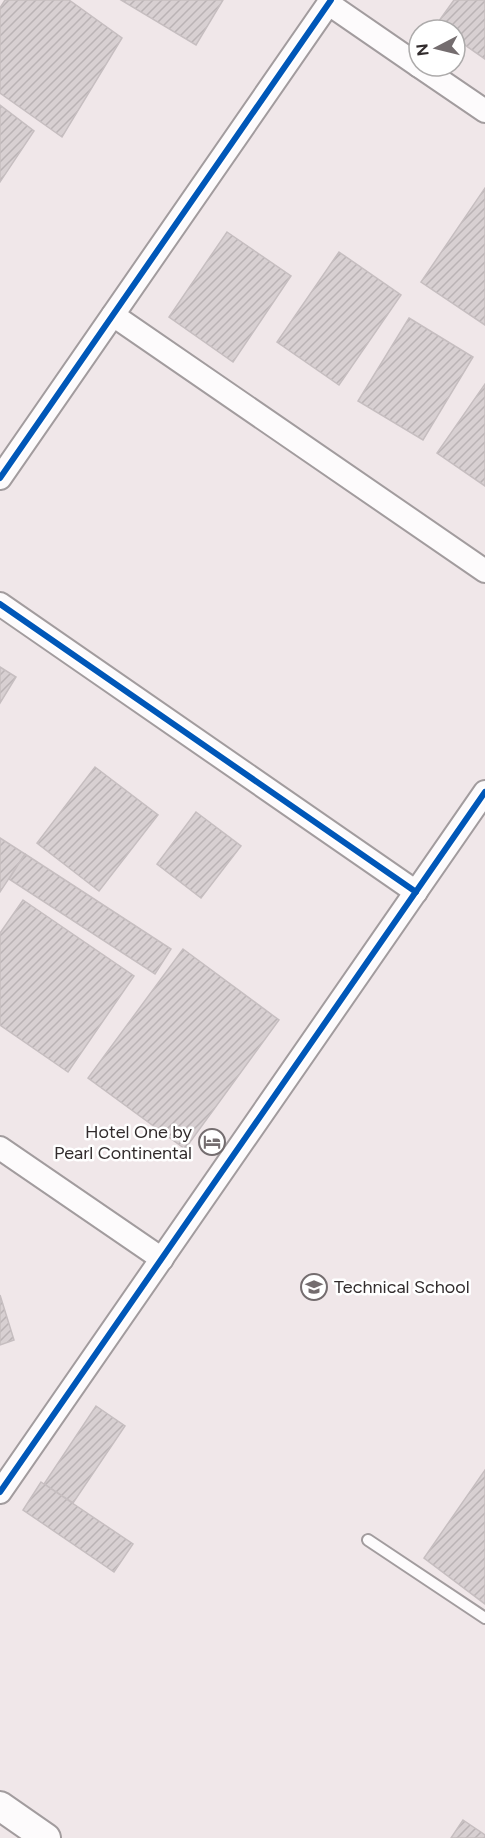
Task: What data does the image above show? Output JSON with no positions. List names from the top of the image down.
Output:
{
  "places": {
    "hotel": ["Hotel One by Pearl Continental"],
    "school or university": ["Technical School"]
  },
  "north": "left"
}
